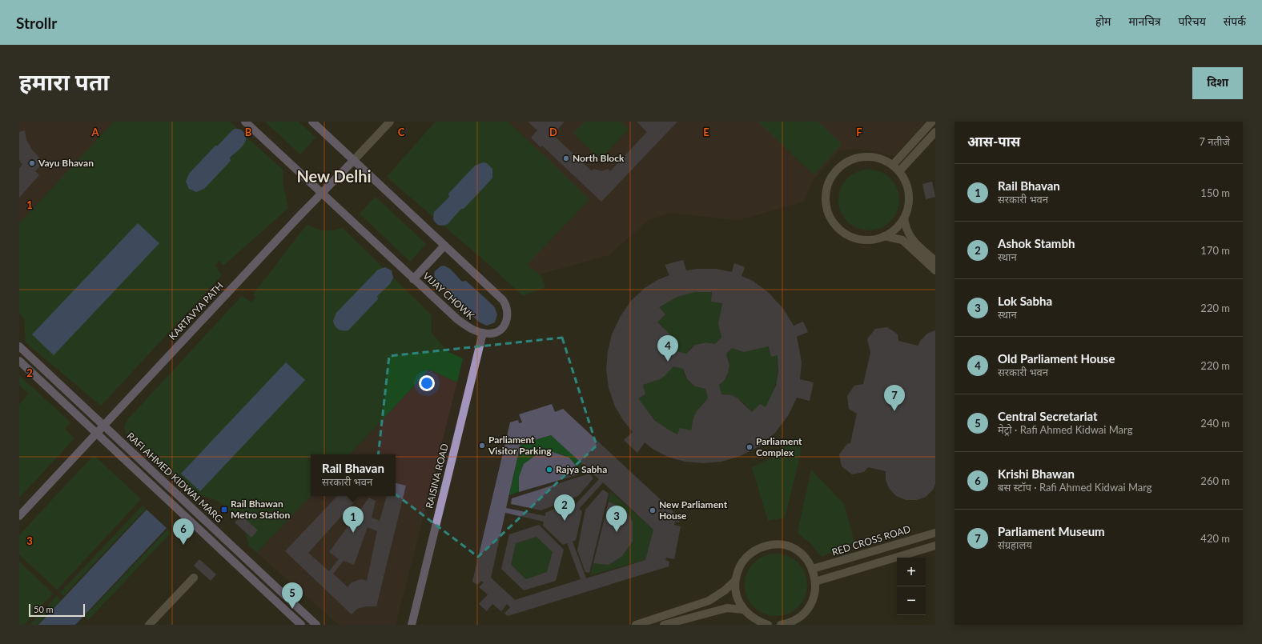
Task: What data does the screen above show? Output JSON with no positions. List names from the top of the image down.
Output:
{
  "streets": {
    "main road": [
      "VIJAY CHOWK",
      "KARTAVYA PATH",
      "RAISINA ROAD",
      "RAFI AHMED KIDWAI MARG"
    ],
    "street": ["RED CROSS ROAD"]
  },
  "crossings": [
    ["VIJAY CHOWK", "KARTAVYA PATH"],
    ["VIJAY CHOWK", "RAISINA ROAD"],
    ["KARTAVYA PATH", "RAFI AHMED KIDWAI MARG"]
  ],
  "districts": ["New Delhi"],
  "places": {
    "other": [
      "North Block",
      "Vayu Bhavan",
      "Parliament Visitor Parking",
      "Parliament Complex",
      "Rajya Sabha",
      "New Parliament House"
    ],
    "transit": ["Rail Bhawan Metro Station"]
  },
  "scale_bar": "50 m",
  "page": {
    "header": "Strollr",
    "nav": [
      "होम",
      "मानचित्र",
      "परिचय",
      "संपर्क"
    ],
    "buttons": "दिशा",
    "title": "हमारा पता",
    "heading": ["आस-पास", "7 नतीजे"],
    "list": [
      {
        "mark": "1",
        "name": "Rail Bhavan",
        "note": "सरकारी भवन",
        "value": "150 m"
      },
      {
        "mark": "2",
        "name": "Ashok Stambh",
        "note": "स्थान",
        "value": "170 m"
      },
      {
        "mark": "3",
        "name": "Lok Sabha",
        "note": "स्थान",
        "value": "220 m"
      },
      {
        "mark": "4",
        "name": "Old Parliament House",
        "note": "सरकारी भवन",
        "value": "220 m"
      },
      {
        "mark": "5",
        "name": "Central Secretariat",
        "note": "मेट्रो · Rafi Ahmed Kidwai Marg",
        "value": "240 m"
      },
      {
        "mark": "6",
        "name": "Krishi Bhawan",
        "note": "बस स्टॉप · Rafi Ahmed Kidwai Marg",
        "value": "260 m"
      },
      {
        "mark": "7",
        "name": "Parliament Museum",
        "note": "संग्रहालय",
        "value": "420 m"
      }
    ],
    "pins": [
      "4",
      "7",
      "2",
      "3",
      "1",
      "6",
      "5"
    ],
    "popup": ["Rail Bhavan", "सरकारी भवन"],
    "map_buttons": ["+", "−"],
    "scale": "50 m"
  },
  "grid": {
    "columns": [
      "A",
      "B",
      "C",
      "D",
      "E",
      "F"
    ],
    "rows": ["1", "2", "3"]
  }
}
